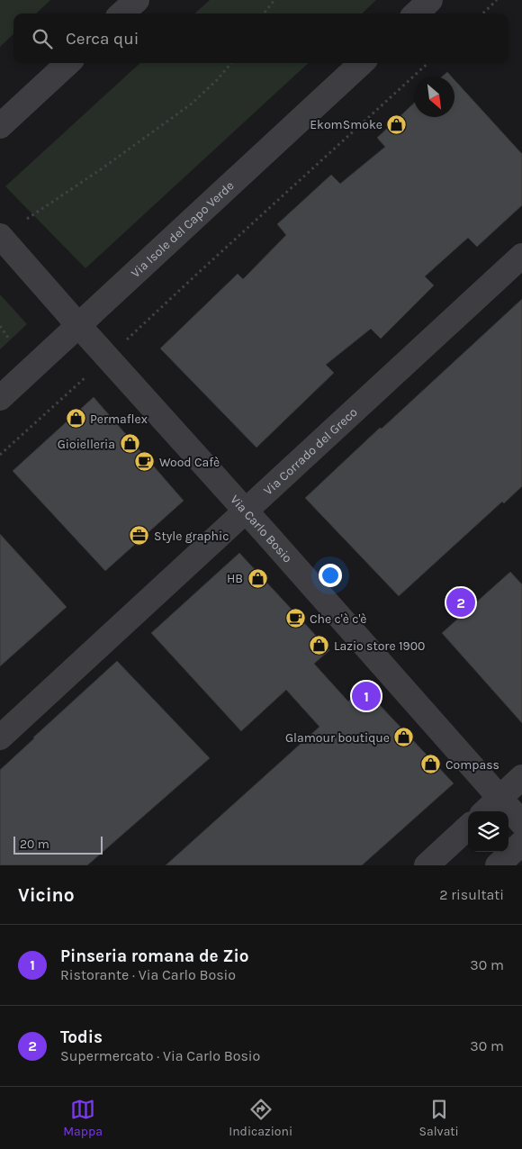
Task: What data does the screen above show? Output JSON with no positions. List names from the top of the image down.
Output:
{
  "streets": {
    "street": ["Via Isole del Capo Verde", "Via Corrado del Greco", "Via Carlo Bosio"]
  },
  "crossings": [
    ["Via Isole del Capo Verde", "Via Carlo Bosio"],
    ["Via Corrado del Greco", "Via Carlo Bosio"]
  ],
  "places": {
    "shop": [
      "EkomSmoke",
      "Permaflex",
      "Gioielleria",
      "HB",
      "Lazio store 1900",
      "Glamour boutique",
      "Compass"
    ],
    "cafe": ["Wood Cafè", "Che c'è c'è"],
    "office": ["Style graphic"]
  },
  "scale_bar": "20 m",
  "north": "bottom right",
  "page": {
    "search": "Cerca qui",
    "pins": ["2", "1"],
    "scale": "20 m",
    "heading": ["Vicino", "2 risultati"],
    "list": [
      {
        "mark": "1",
        "name": "Pinseria romana de Zio",
        "note": "Ristorante · Via Carlo Bosio",
        "value": "30 m"
      },
      {
        "mark": "2",
        "name": "Todis",
        "note": "Supermercato · Via Carlo Bosio",
        "value": "30 m"
      }
    ],
    "nav": ["Mappa", "Indicazioni", "Salvati"]
  }
}
